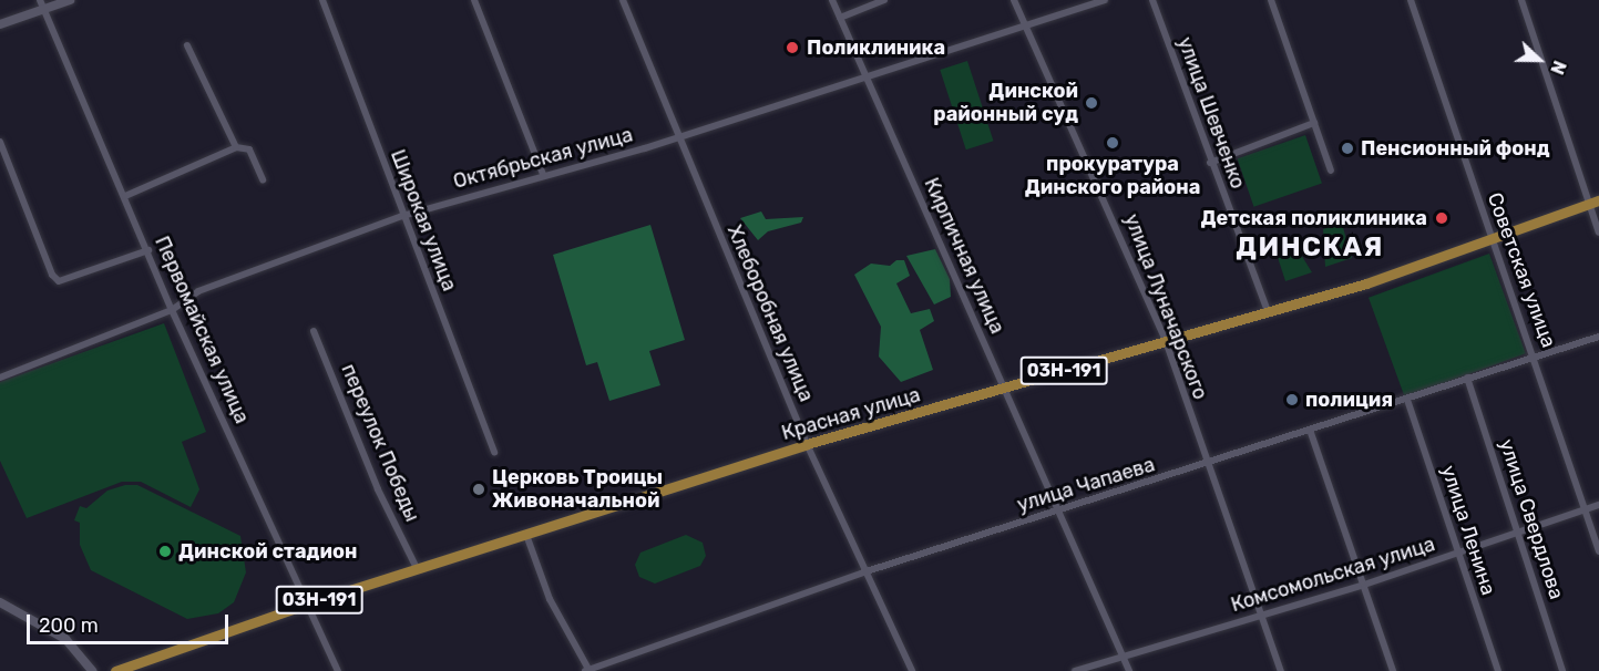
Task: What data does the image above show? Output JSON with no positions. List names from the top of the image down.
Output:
{
  "streets": {
    "main road": ["03Н-191", "Красная улица"],
    "street": [
      "улица Шевченко",
      "Октябрьская улица",
      "Широкая улица",
      "Кирпичная улица",
      "Советская улица",
      "улица Луначарского",
      "Хлеборобная улица",
      "Первомайская улица",
      "переулок Победы",
      "улица Чапаева",
      "улица Свердлова",
      "улица Ленина",
      "Комсомольская улица"
    ]
  },
  "crossings": [
    ["улица Шевченко", "Красная улица"],
    ["Октябрьская улица", "Широкая улица"],
    ["Октябрьская улица", "Кирпичная улица"],
    ["Октябрьская улица", "улица Луначарского"],
    ["Октябрьская улица", "Хлеборобная улица"],
    ["Октябрьская улица", "Первомайская улица"],
    ["Кирпичная улица", "Красная улица"],
    ["Кирпичная улица", "улица Чапаева"],
    ["Кирпичная улица", "Комсомольская улица"],
    ["Советская улица", "Красная улица"],
    ["Советская улица", "улица Чапаева"],
    ["Советская улица", "Комсомольская улица"],
    ["улица Луначарского", "Красная улица"],
    ["улица Луначарского", "улица Чапаева"],
    ["улица Луначарского", "Комсомольская улица"],
    ["Хлеборобная улица", "Красная улица"],
    ["Хлеборобная улица", "улица Чапаева"],
    ["Первомайская улица", "Красная улица"],
    ["Красная улица", "переулок Победы"],
    ["улица Чапаева", "улица Свердлова"],
    ["улица Чапаева", "улица Ленина"],
    ["улица Свердлова", "Комсомольская улица"],
    ["улица Ленина", "Комсомольская улица"]
  ],
  "districts": ["ДИНСКАЯ"],
  "places": [
    "Поликлиника",
    "Динской районный суд",
    "прокуратура Динского района",
    "Пенсионный фонд",
    "Детская поликлиника",
    "полиция",
    "Церковь Троицы Живоначальной",
    "Динской стадион"
  ],
  "scale_bar": "200 m",
  "north": "right"
}
